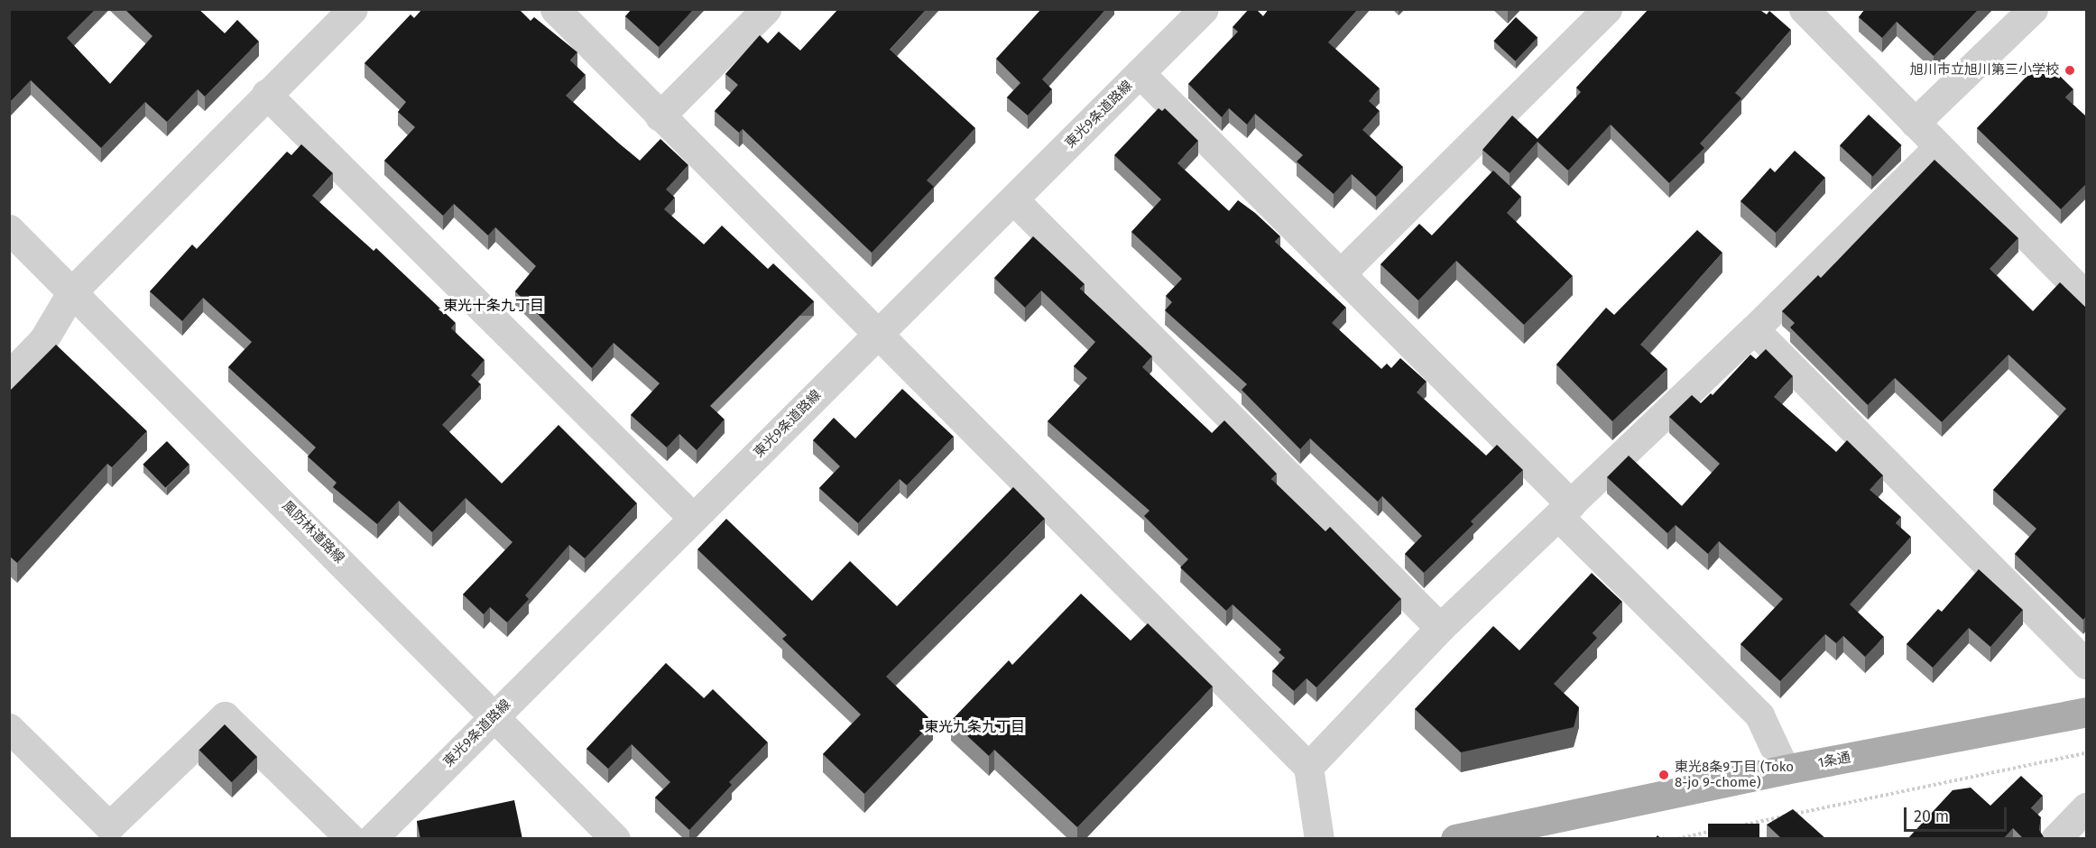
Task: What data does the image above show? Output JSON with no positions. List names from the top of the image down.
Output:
{
  "streets": {
    "main road": ["1条通"],
    "street": ["東光9条道路線", "風防林道路線"]
  },
  "crossings": [
    ["東光9条道路線", "風防林道路線"]
  ],
  "districts": ["東光十条九丁目", "東光九条九丁目"],
  "places": ["旭川市立旭川第三小学校", "東光8条9丁目 (Toko 8-jo 9-chome)"],
  "scale_bar": "20 m"
}
